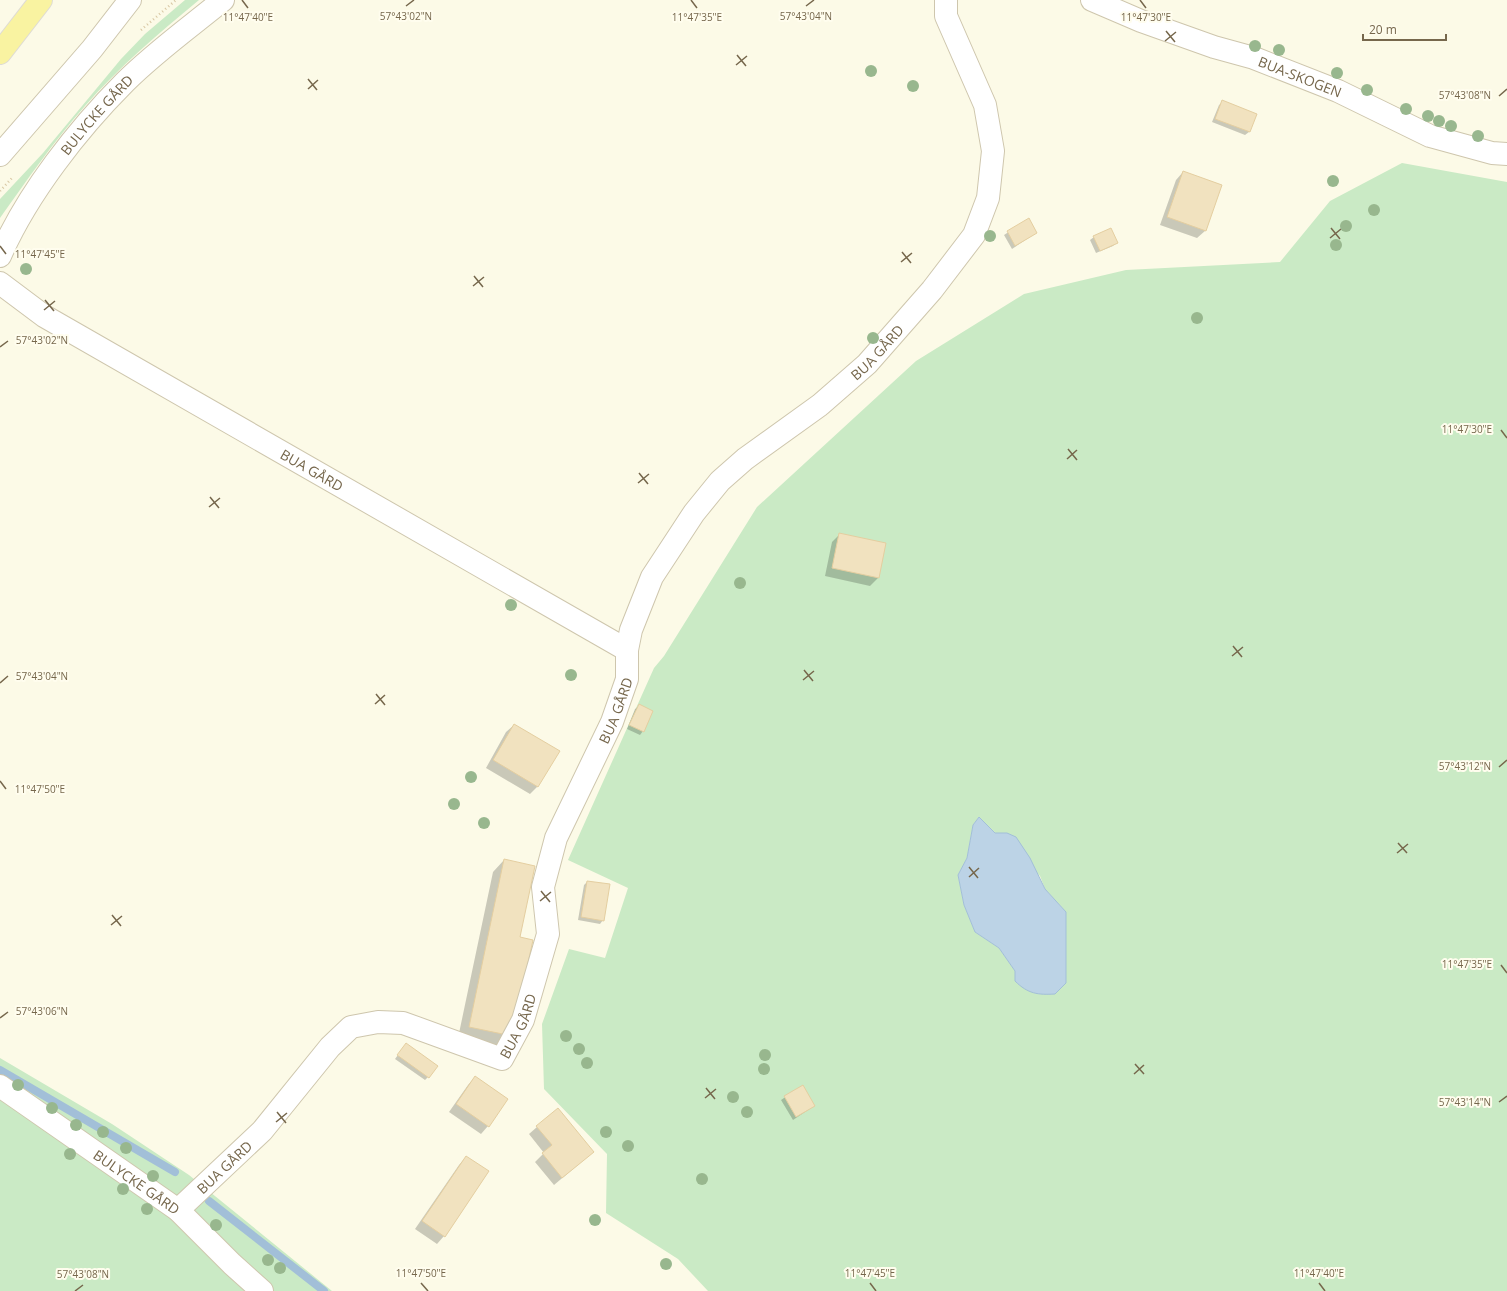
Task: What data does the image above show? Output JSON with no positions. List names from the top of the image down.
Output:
{
  "streets": {
    "street": ["BUA-SKOGEN", "BULYCKE GÅRD", "BUA GÅRD"]
  },
  "crossings": [
    ["BULYCKE GÅRD", "BUA GÅRD"]
  ],
  "scale_bar": "20 m",
  "coordinates": [
    "57°43'02\"N",
    "57°43'04\"N",
    "11°47'40\"E",
    "11°47'35\"E",
    "11°47'30\"E",
    "57°43'08\"N",
    "11°47'45\"E",
    "57°43'12\"N",
    "11°47'50\"E",
    "57°43'06\"N",
    "57°43'14\"N"
  ]
}
